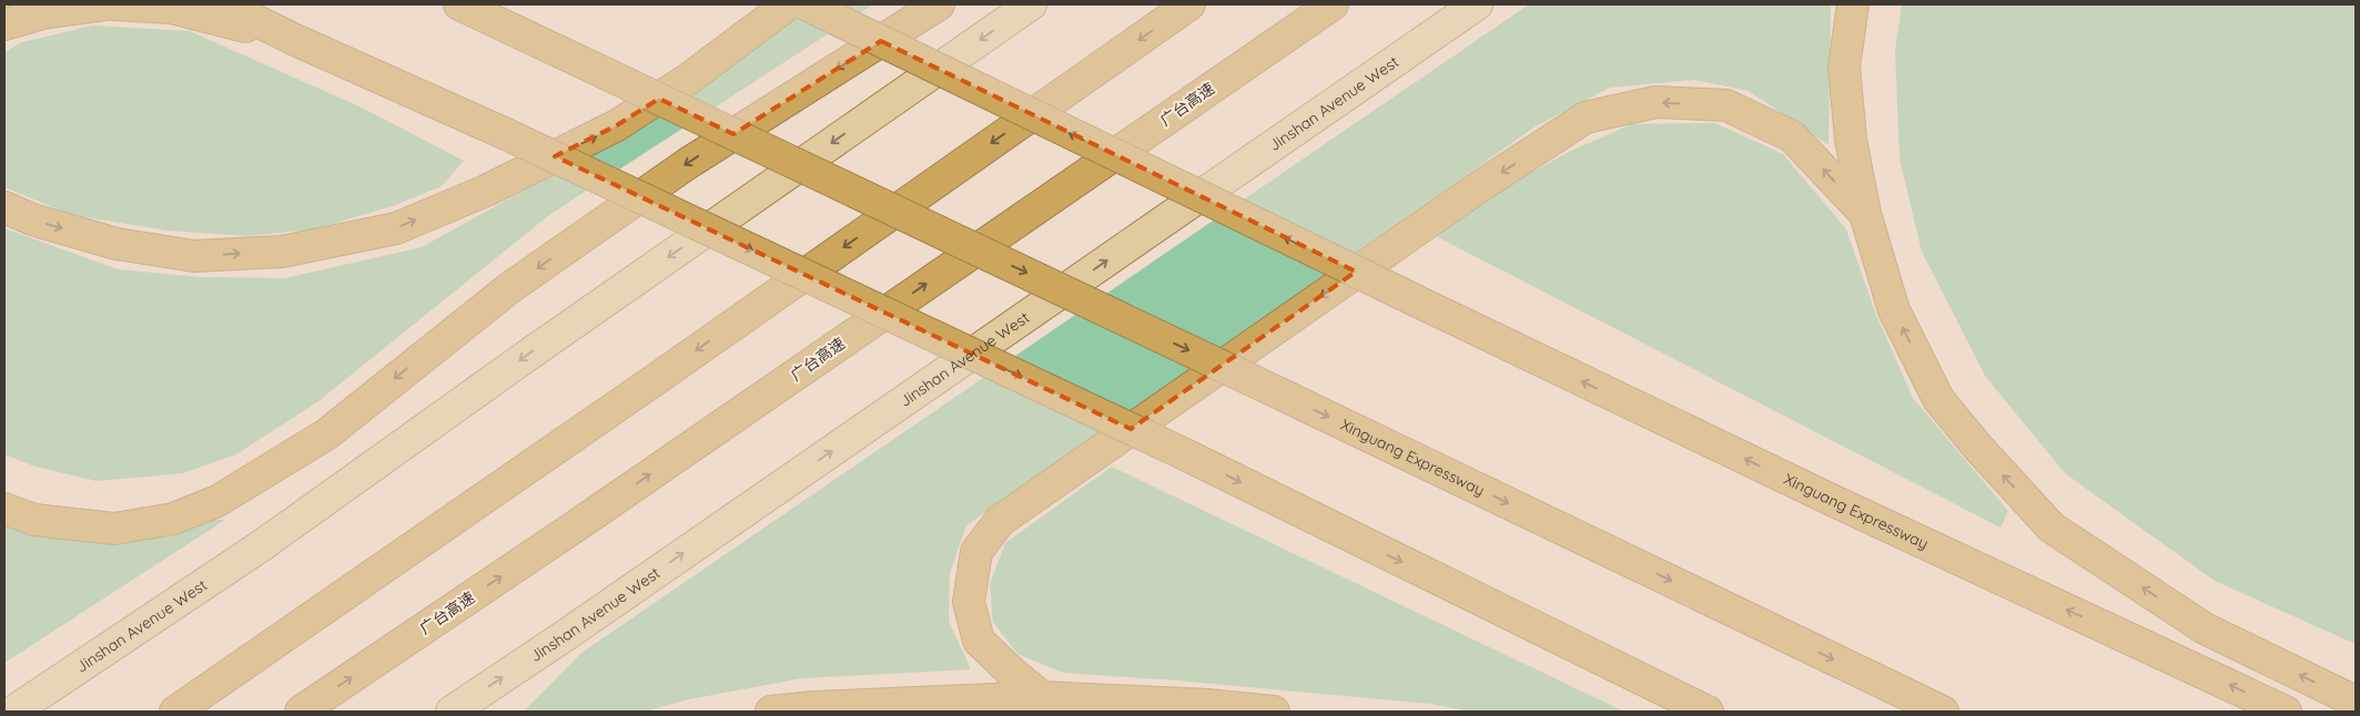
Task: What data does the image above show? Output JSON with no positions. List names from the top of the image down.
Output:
{
  "streets": {
    "highway": ["广台高速", "Xinguang Expressway"],
    "main road": ["Jinshan Avenue West"]
  }
}
